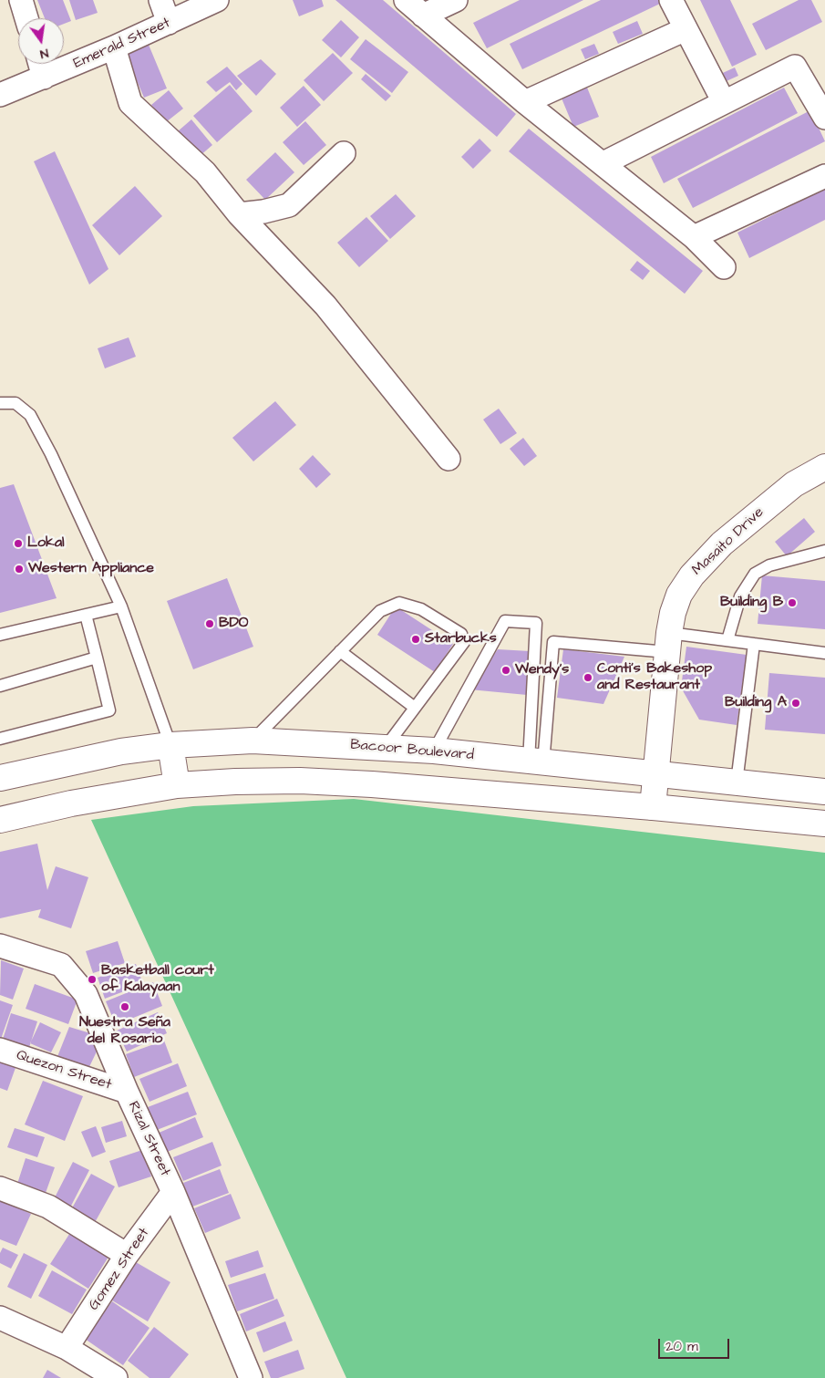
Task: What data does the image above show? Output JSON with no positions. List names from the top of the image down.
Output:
{
  "streets": {
    "main road": ["Masaito Drive", "Bacoor Boulevard"],
    "street": [
      "Emerald Street",
      "Quezon Street",
      "Rizal Street",
      "Gomez Street"
    ]
  },
  "crossings": [
    ["Masaito Drive", "Bacoor Boulevard"],
    ["Quezon Street", "Rizal Street"],
    ["Rizal Street", "Gomez Street"]
  ],
  "places": [
    "Lokal",
    "Western Appliance",
    "Building B",
    "BDO",
    "Starbucks",
    "Wendy's",
    "Conti's Bakeshop and Restaurant",
    "Building A",
    "Basketball court of Kalayaan",
    "Nuestra Seña del Rosario"
  ],
  "scale_bar": "20 m",
  "north": "bottom"
}
